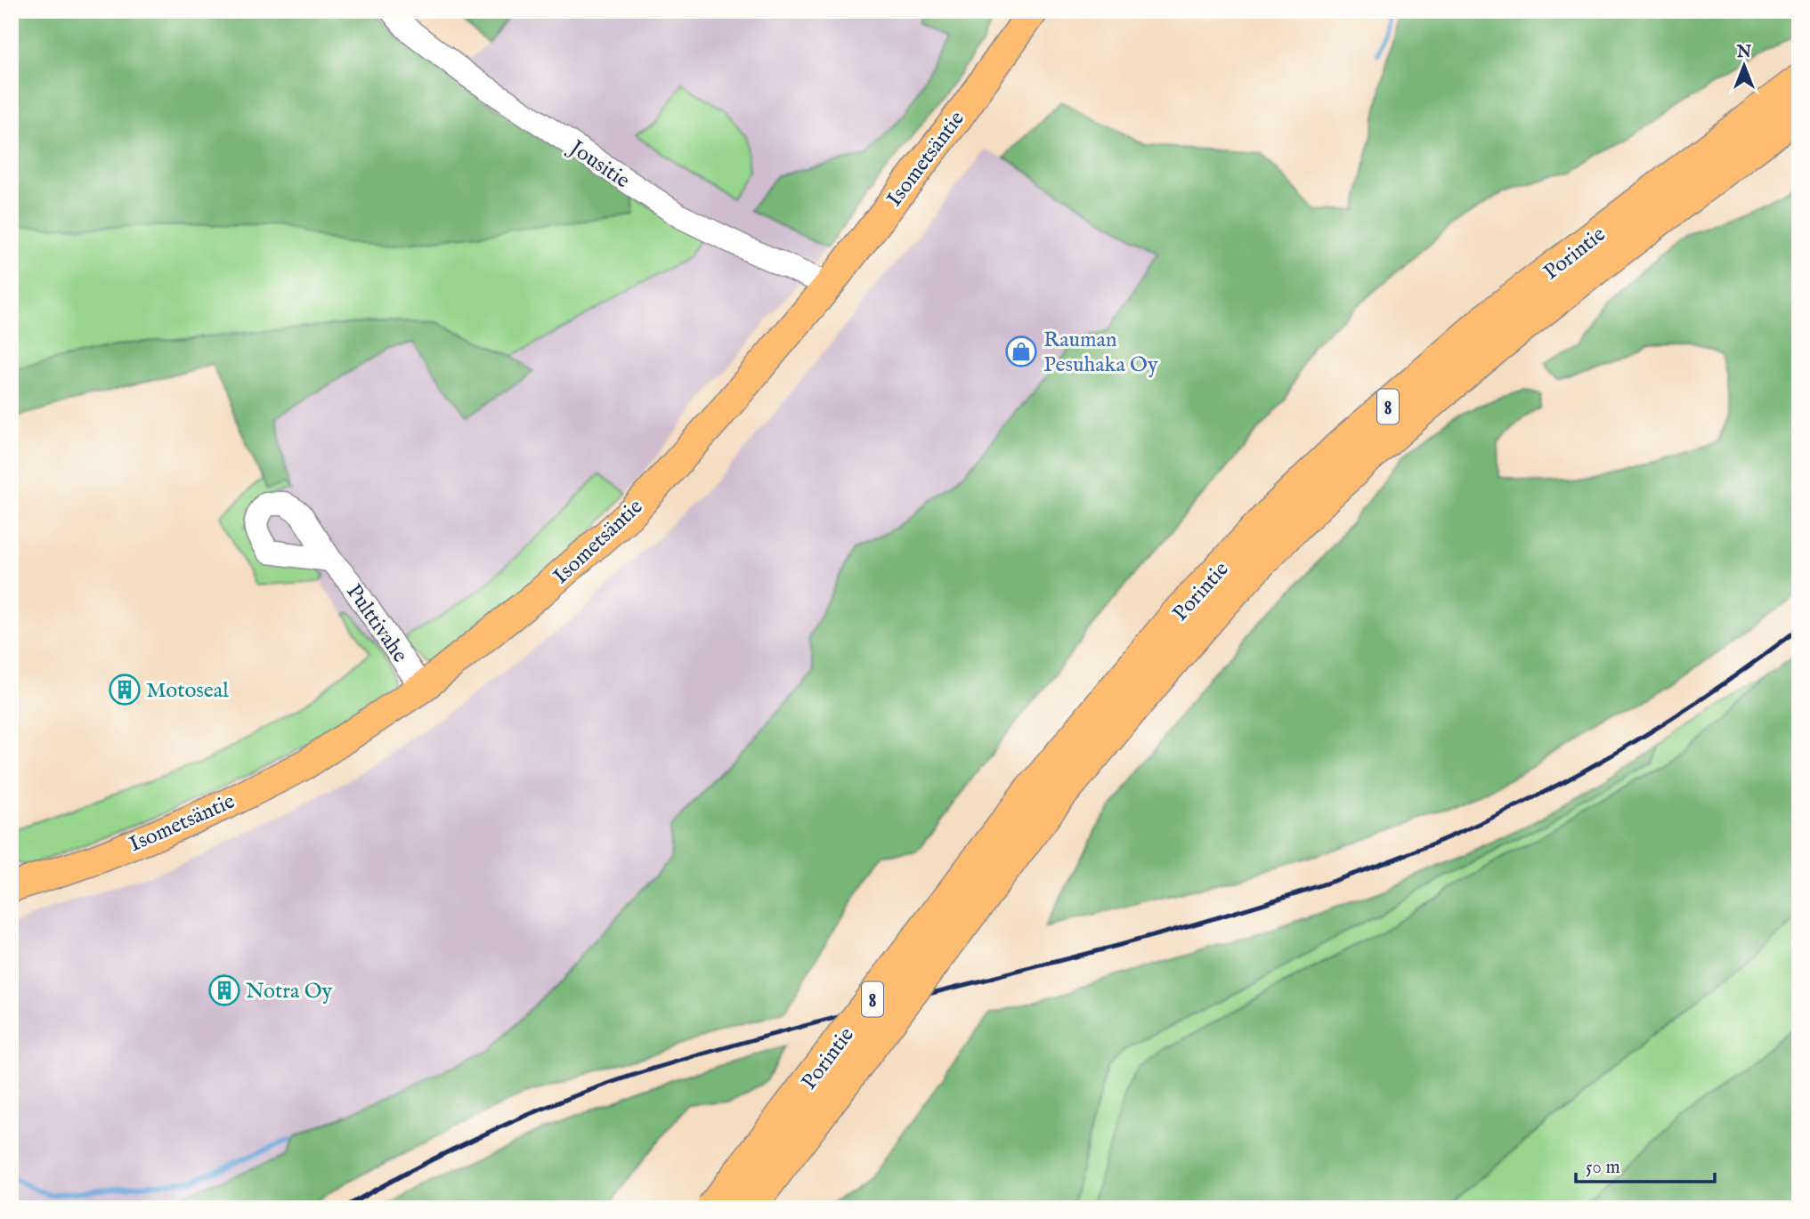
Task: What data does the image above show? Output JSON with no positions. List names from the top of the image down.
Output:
{
  "streets": {
    "highway": ["Porintie", "8"],
    "main road": ["Isometsäntie"],
    "street": ["Jousitie", "Pulttivahe"]
  },
  "crossings": [
    ["Isometsäntie", "Jousitie"],
    ["Isometsäntie", "Pulttivahe"]
  ],
  "places": {
    "shop": ["Rauman Pesuhaka Oy"],
    "building": ["Motoseal", "Notra Oy"]
  },
  "scale_bar": "50 m",
  "north": "top"
}
